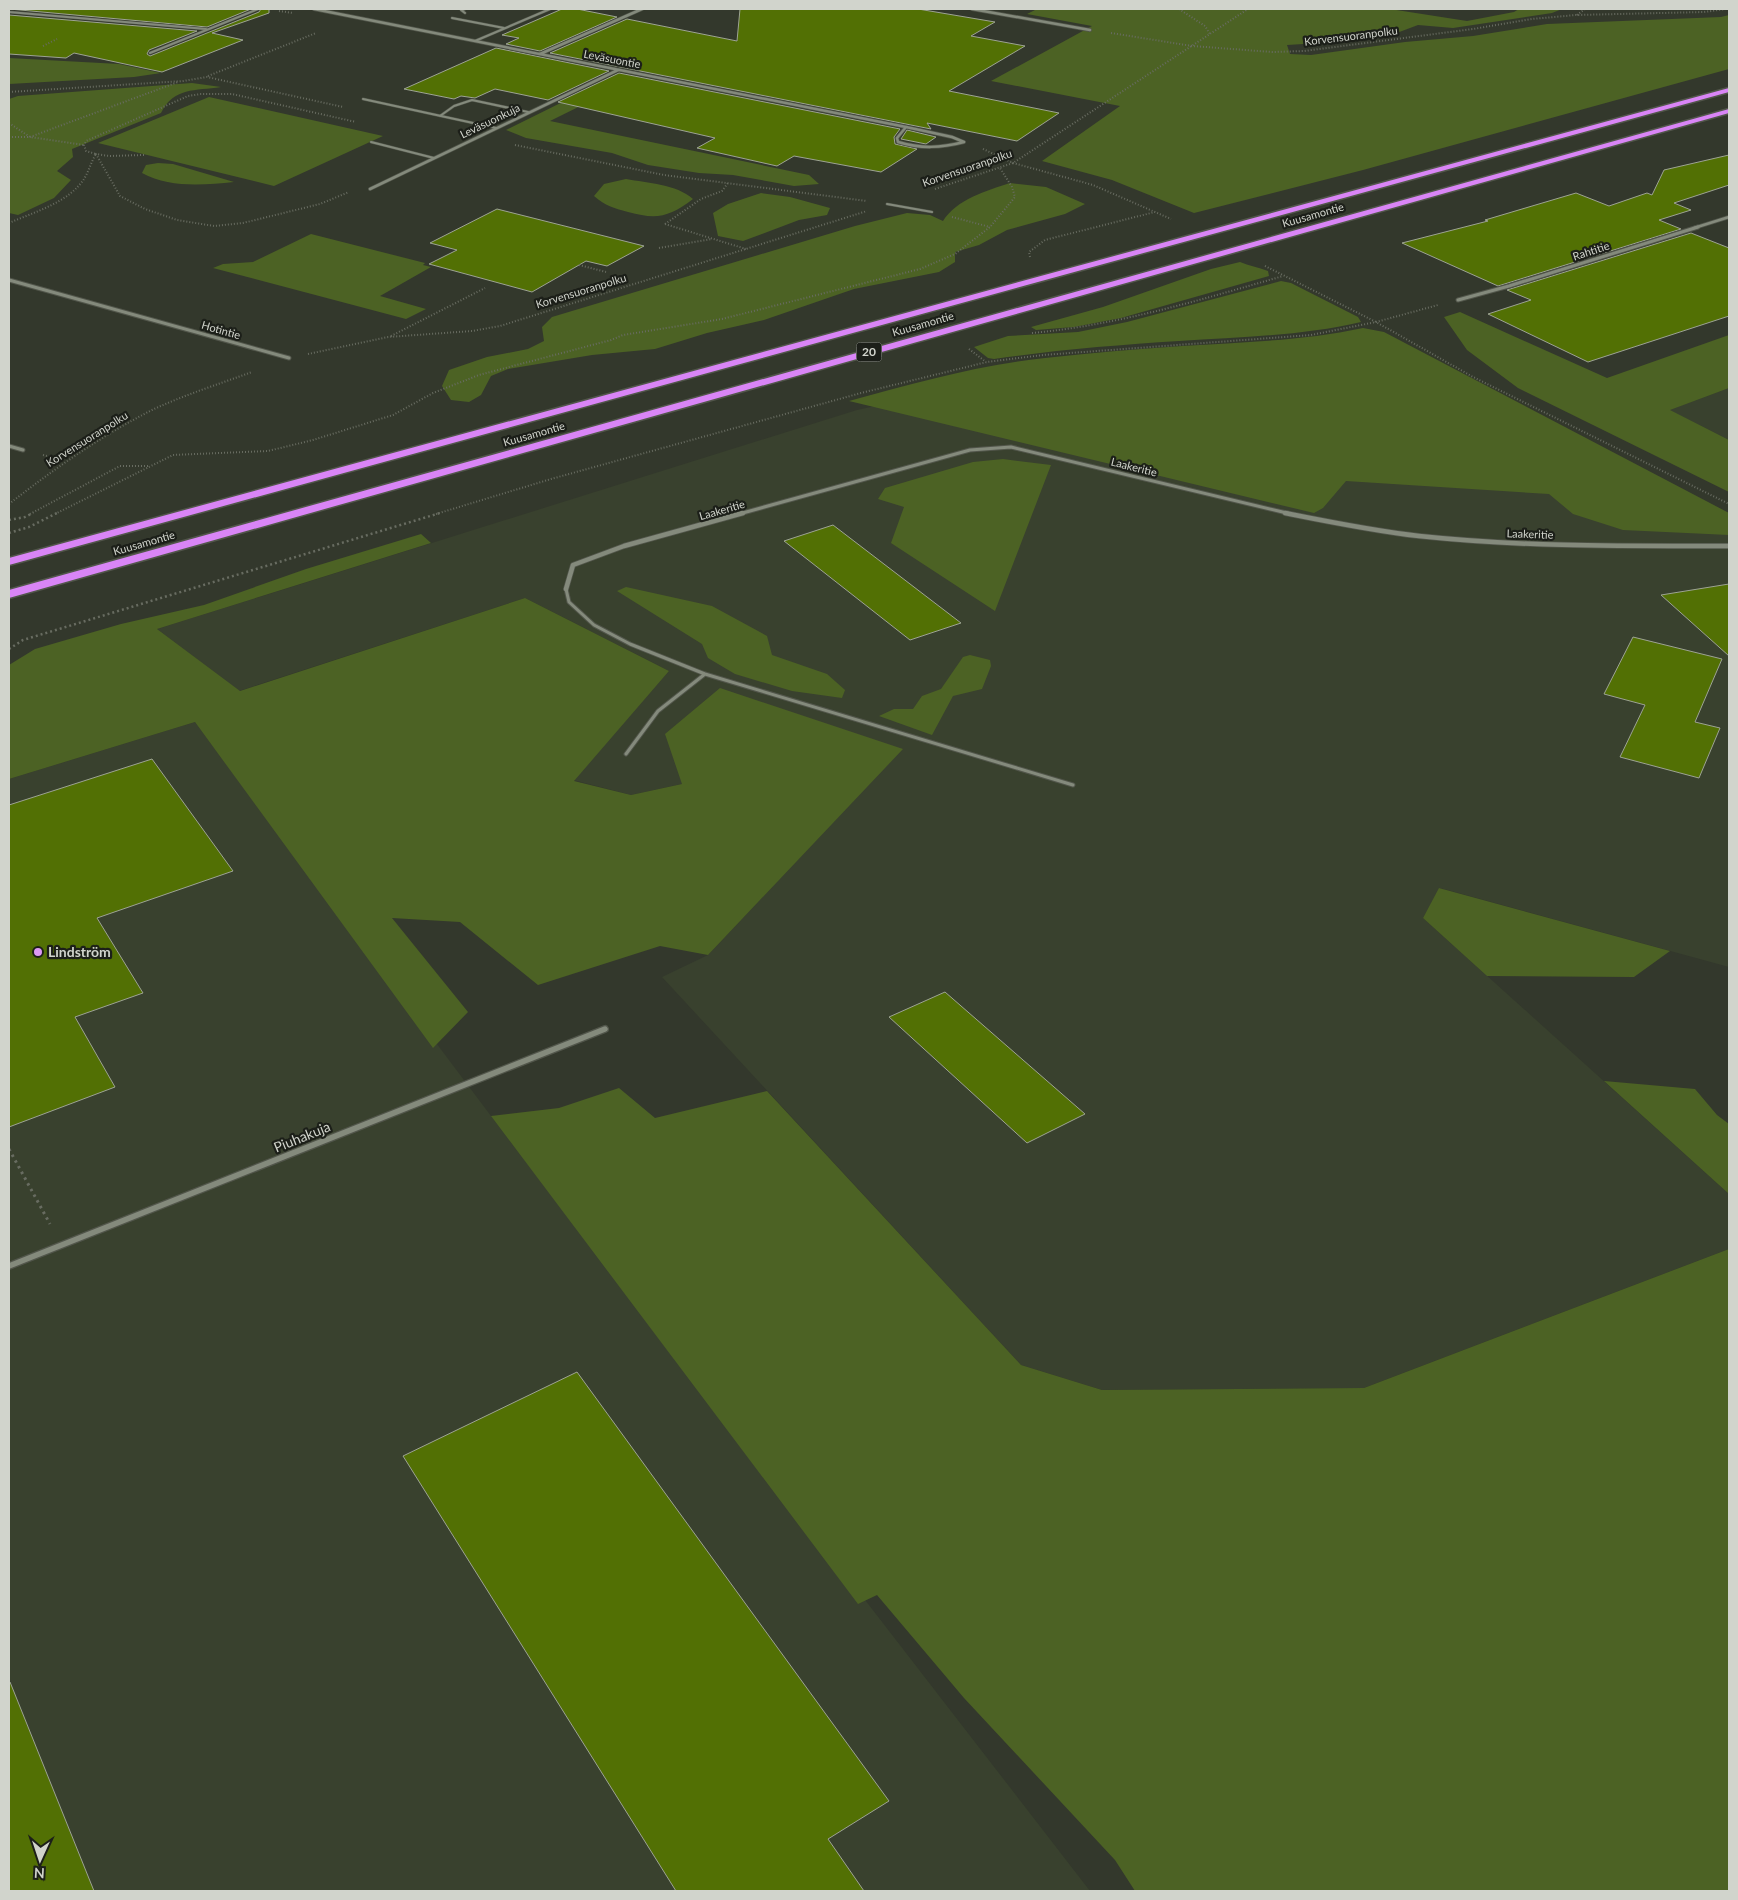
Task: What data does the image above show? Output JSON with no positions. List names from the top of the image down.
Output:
{
  "streets": {
    "highway": ["Kuusamontie", "20"],
    "street": [
      "Leväsuontie",
      "Leväsuonkuja",
      "Rahtitie",
      "Hotintie",
      "Laakeritie",
      "Piuhakuja"
    ],
    "path": ["Korvensuoranpolku"]
  },
  "crossings": [
    ["Korvensuoranpolku", "Hotintie"],
    ["Leväsuontie", "Leväsuonkuja"]
  ],
  "places": ["Lindström"],
  "north": "bottom"
}
